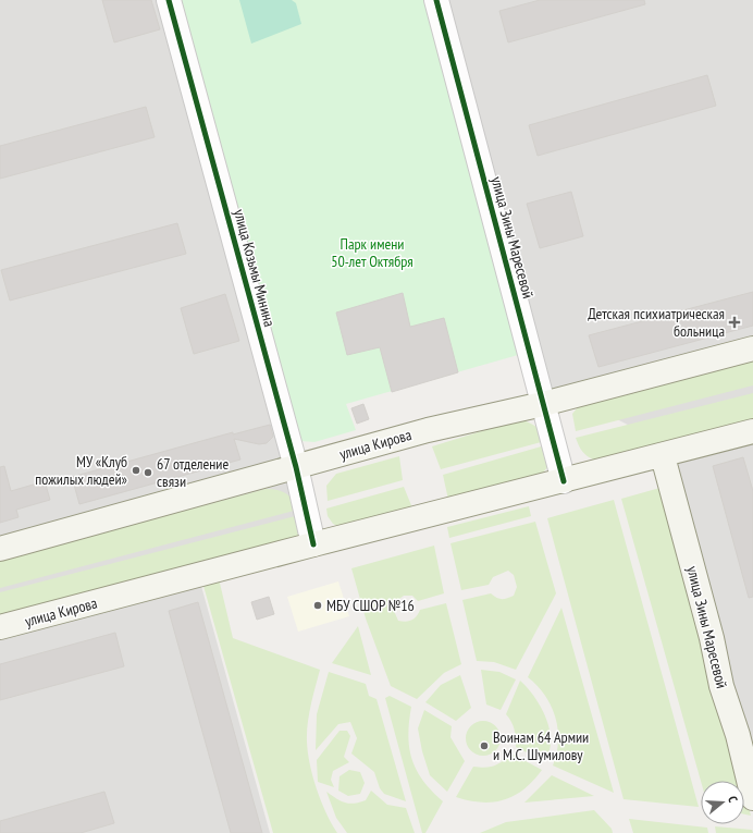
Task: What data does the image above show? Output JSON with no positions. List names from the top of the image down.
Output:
{
  "streets": {
    "main road": ["улица Зины Маресевой", "улица Кирова"],
    "street": ["улица Козьмы Минина"]
  },
  "crossings": [
    ["улица Зины Маресевой", "улица Кирова"],
    ["улица Козьмы Минина", "улица Кирова"]
  ],
  "parks": ["Парк имени 50-лет Октября"],
  "places": {
    "health": ["Детская психиатрическая больница"],
    "other": [
      "МУ «Клуб пожилых людей»",
      "67 отделение связи",
      "МБУ СШОР №16",
      "Воинам 64 Армии и М.С. Шумилову"
    ]
  },
  "north": "right"
}
